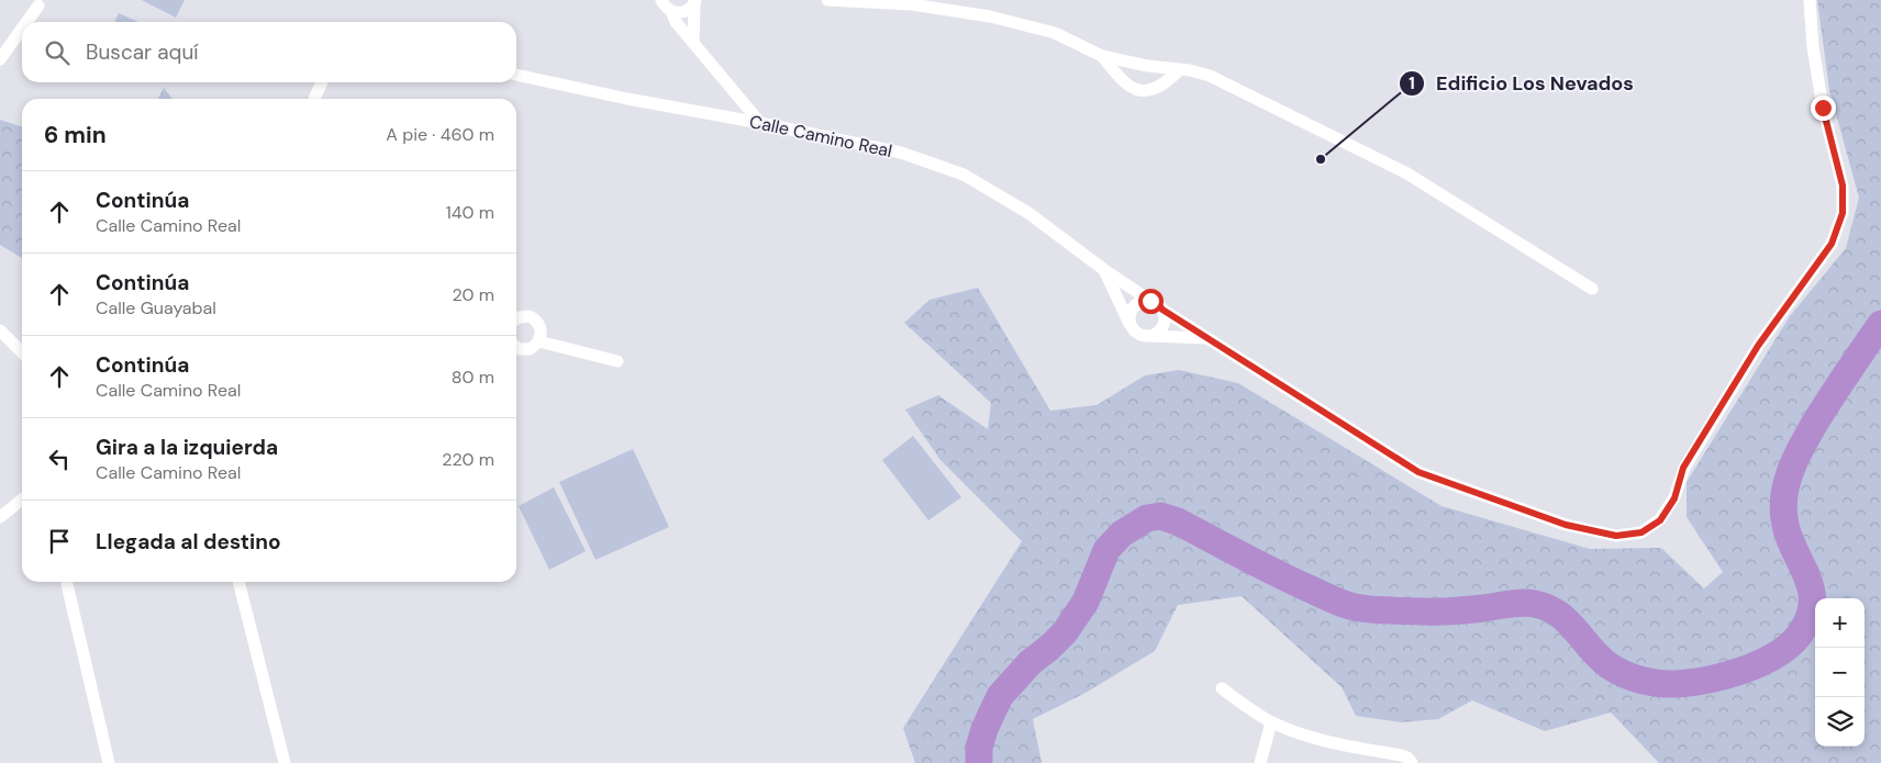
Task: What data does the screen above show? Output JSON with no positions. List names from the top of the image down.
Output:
{
  "streets": {
    "street": ["Calle Camino Real"]
  },
  "places": ["Edificio Los Nevados"],
  "page": {
    "search": "Buscar aquí",
    "heading": ["6 min", "A pie · 460 m"],
    "list": [
      ["Continúa", "Calle Camino Real", "140 m"],
      ["Continúa", "Calle Guayabal", "20 m"],
      ["Continúa", "Calle Camino Real", "80 m"],
      ["Gira a la izquierda", "Calle Camino Real", "220 m"],
      "Llegada al destino"
    ],
    "map_buttons": ["+", "−"]
  }
}
